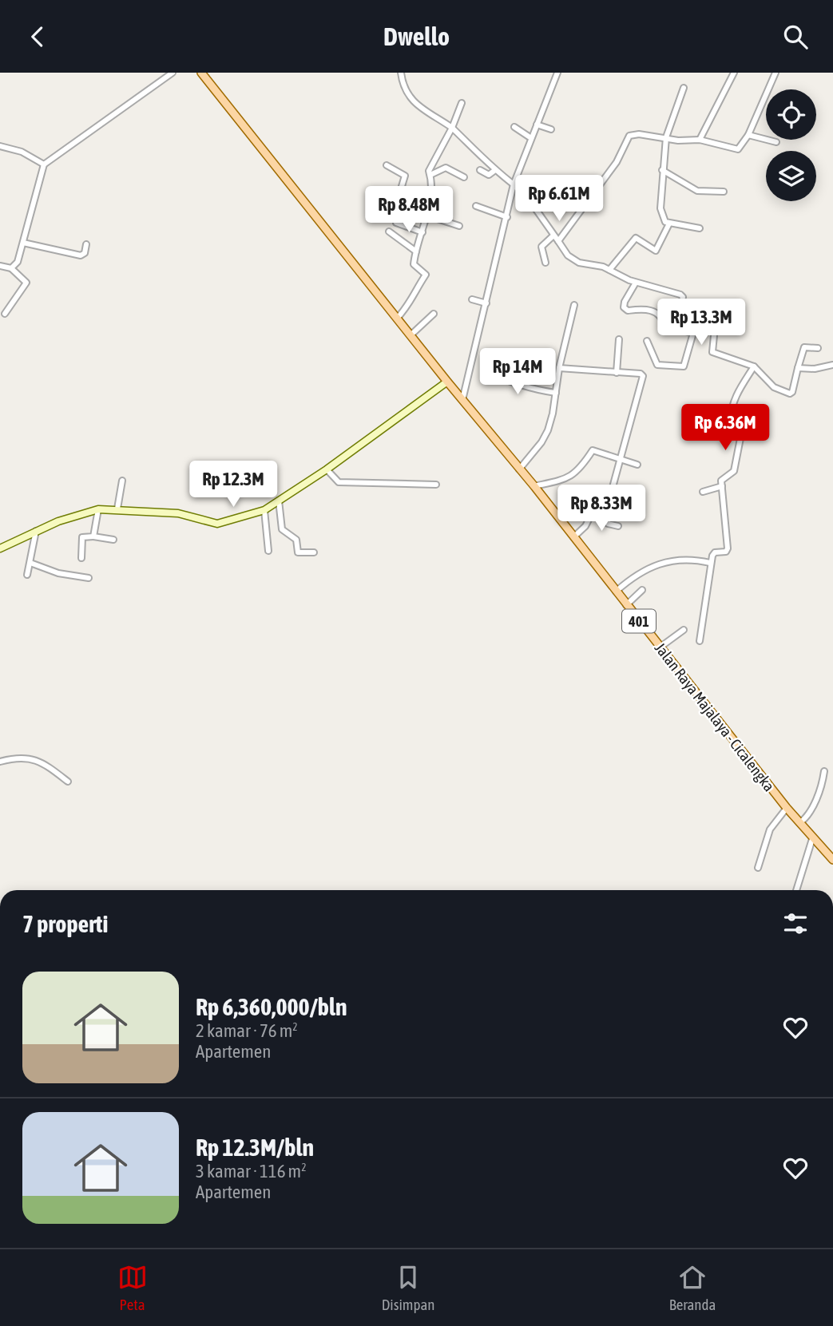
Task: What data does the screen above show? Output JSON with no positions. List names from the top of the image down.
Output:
{
  "streets": {
    "main road": ["401", "Jalan Raya Majalaya - Cicalengka"]
  },
  "page": {
    "header": "Dwello",
    "price": [
      "Rp 6.61M",
      "Rp 8.48M",
      "Rp 13.3M",
      "Rp 14M",
      "Rp 6.36M",
      "Rp 12.3M",
      "Rp 8.33M"
    ],
    "heading": "7 properti",
    "list": [
      {
        "name": "Rp 6,360,000/bln",
        "note": "2 kamar · 76 m² · Apartemen"
      },
      {
        "name": "Rp 12.3M/bln",
        "note": "3 kamar · 116 m² · Apartemen"
      }
    ],
    "tabs": ["Peta", "Disimpan", "Beranda"]
  }
}
